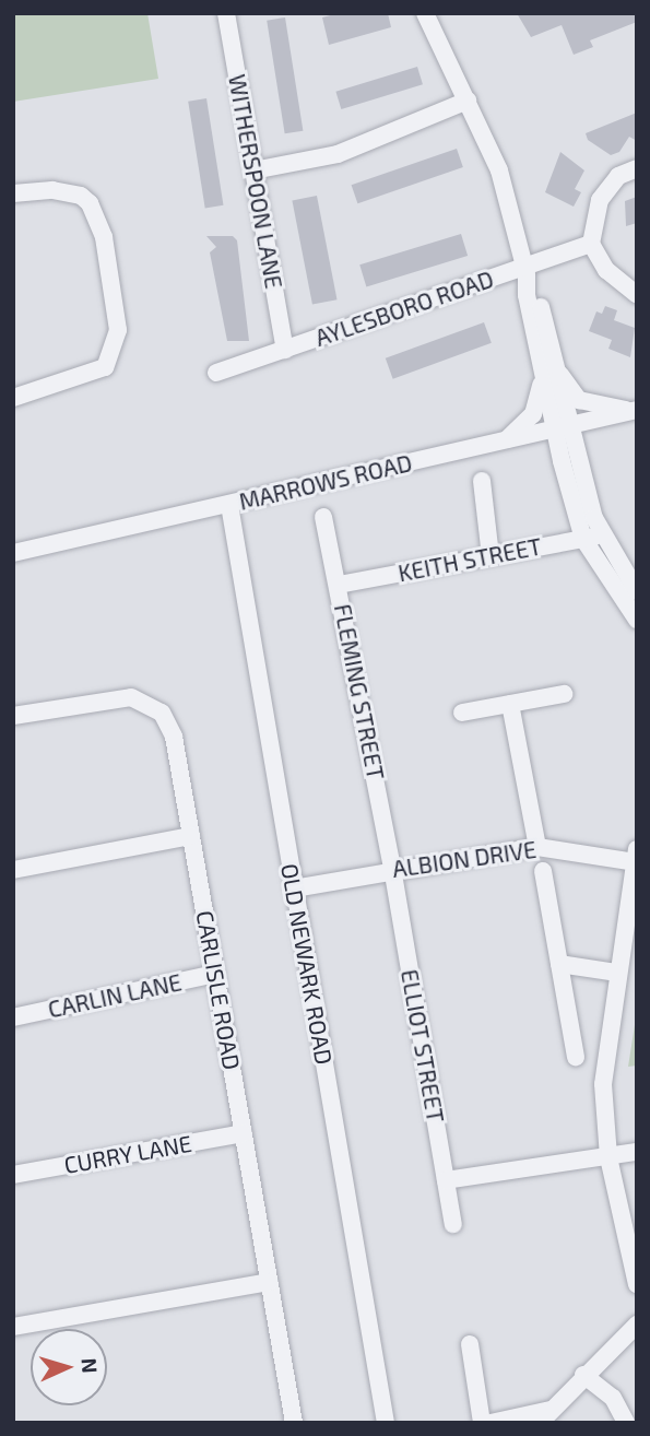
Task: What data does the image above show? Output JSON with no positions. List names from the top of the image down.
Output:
{
  "streets": {
    "street": [
      "WITHERSPOON LANE",
      "AYLESBORO ROAD",
      "MARROWS ROAD",
      "KEITH STREET",
      "FLEMING STREET",
      "ALBION DRIVE",
      "OLD NEWARK ROAD",
      "CARLISLE ROAD",
      "CARLIN LANE",
      "ELLIOT STREET",
      "CURRY LANE"
    ]
  },
  "crossings": [
    ["WITHERSPOON LANE", "AYLESBORO ROAD"],
    ["MARROWS ROAD", "OLD NEWARK ROAD"],
    ["KEITH STREET", "FLEMING STREET"],
    ["FLEMING STREET", "ALBION DRIVE"],
    ["FLEMING STREET", "ELLIOT STREET"],
    ["ALBION DRIVE", "OLD NEWARK ROAD"],
    ["ALBION DRIVE", "ELLIOT STREET"],
    ["CARLISLE ROAD", "CARLIN LANE"],
    ["CARLISLE ROAD", "CURRY LANE"]
  ],
  "north": "right"
}
